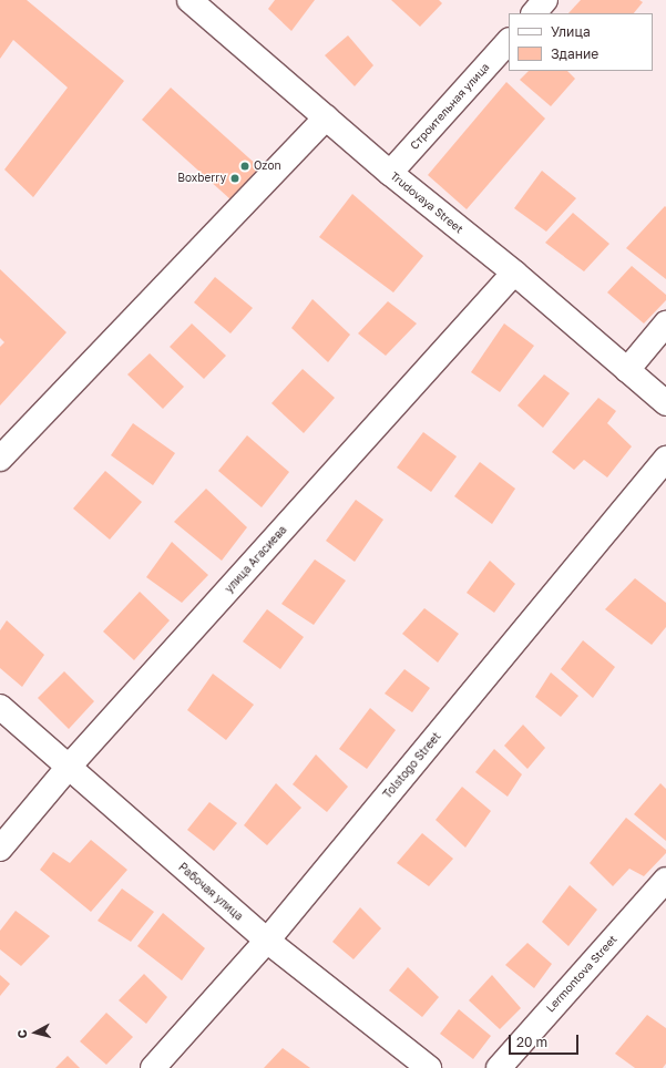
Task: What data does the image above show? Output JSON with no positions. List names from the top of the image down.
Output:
{
  "streets": {
    "street": [
      "Строительная улица",
      "Trudovaya Street",
      "улица Агасиева",
      "Tolstogo Street",
      "Рабочая улица",
      "Lermontova Street"
    ]
  },
  "crossings": [
    ["Строительная улица", "Trudovaya Street"],
    ["Trudovaya Street", "улица Агасиева"],
    ["улица Агасиева", "Рабочая улица"],
    ["Tolstogo Street", "Рабочая улица"]
  ],
  "places": ["Ozon", "Boxberry"],
  "legend": ["Улица", "Здание"],
  "scale_bar": "20 m",
  "north": "left"
}
